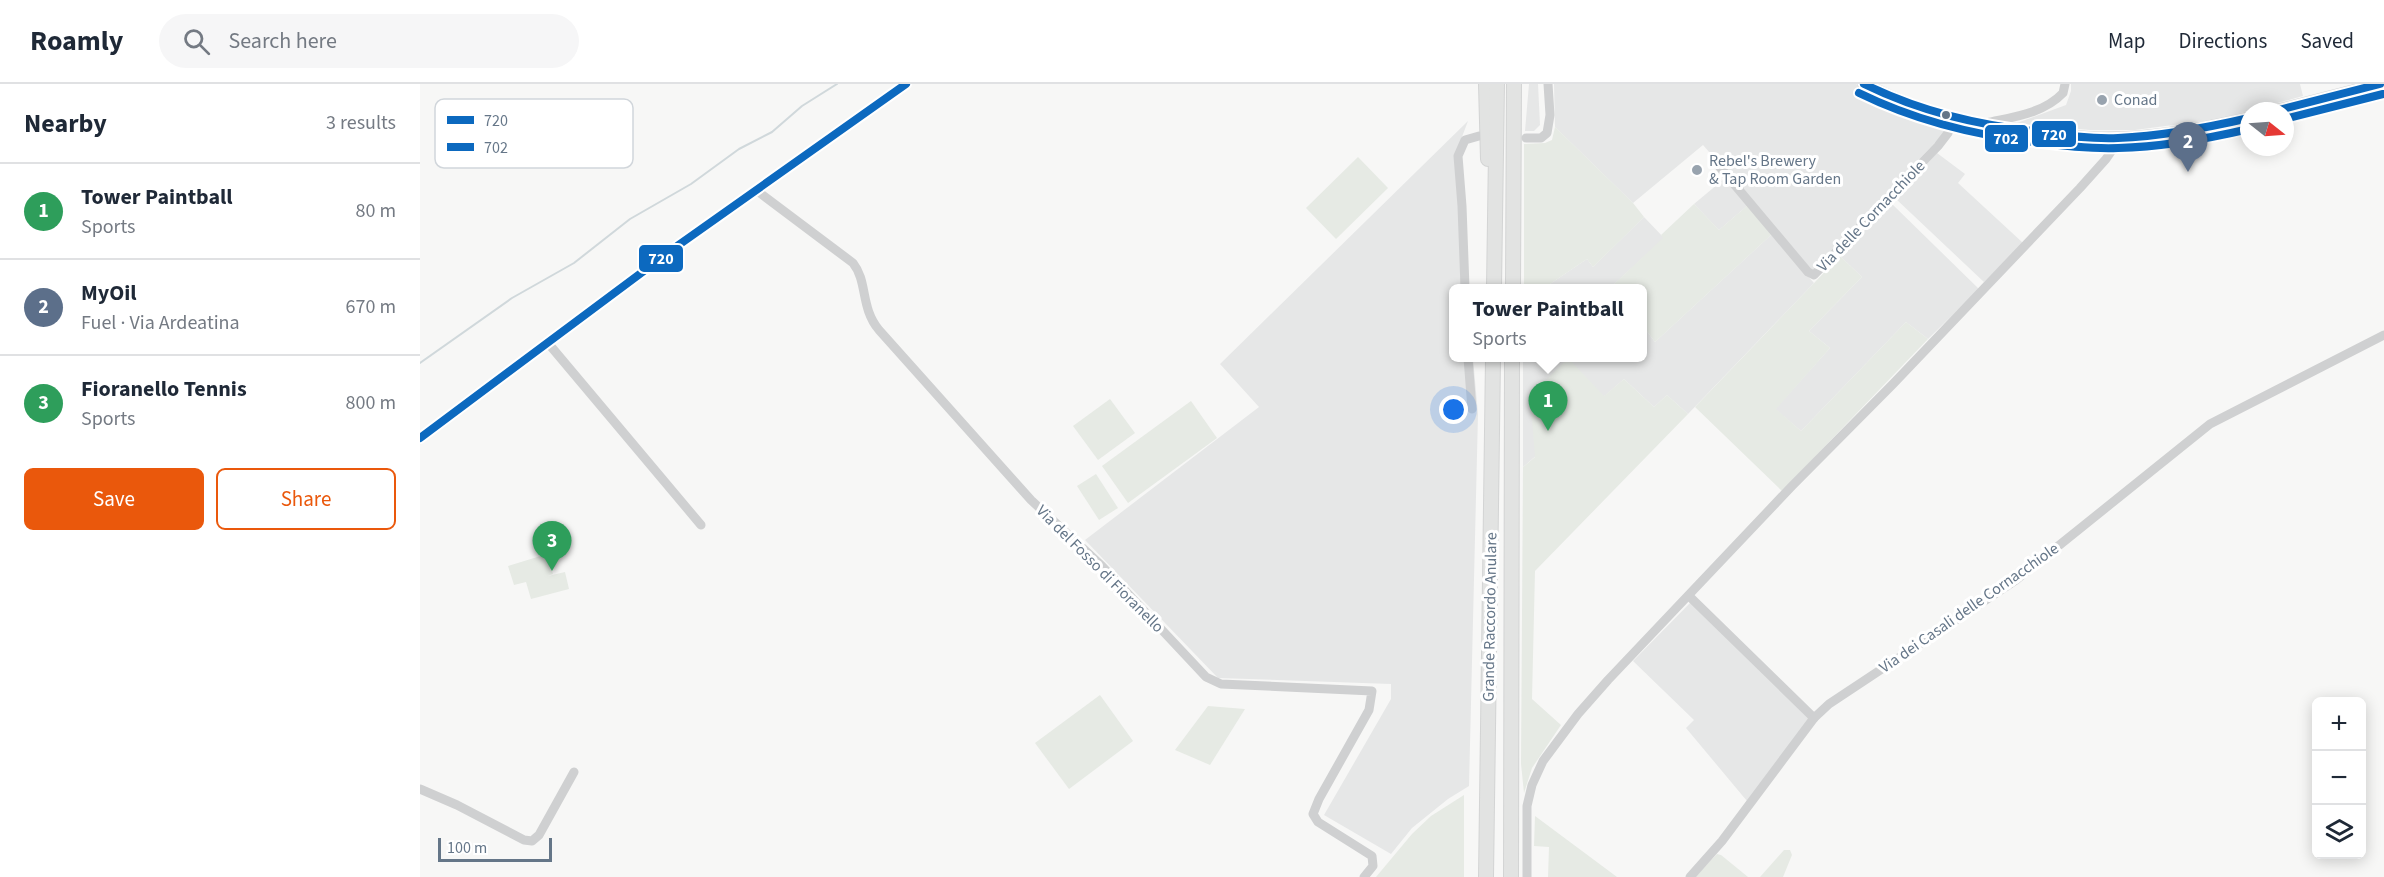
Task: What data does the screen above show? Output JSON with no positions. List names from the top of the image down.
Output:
{
  "streets": {
    "highway": ["Grande Raccordo Anulare"],
    "street": ["Via delle Cornacchiole", "Via del Fosso di Fioranello", "Via dei Casali delle Cornacchiole"]
  },
  "places": ["Conad", "Rebel's Brewery & Tap Room Garden"],
  "lines": ["transit line 720", "transit line 702"],
  "legend": ["720", "702"],
  "scale_bar": "100 m",
  "north": "right",
  "page": {
    "header": "Roamly",
    "search": "Search here",
    "nav": ["Map", "Directions", "Saved"],
    "heading": ["Nearby", "3 results"],
    "pins": ["2", "1", "3"],
    "list": [
      {
        "mark": "1",
        "name": "Tower Paintball",
        "note": "Sports",
        "value": "80 m"
      },
      {
        "mark": "2",
        "name": "MyOil",
        "note": "Fuel · Via Ardeatina",
        "value": "670 m"
      },
      {
        "mark": "3",
        "name": "Fioranello Tennis",
        "note": "Sports",
        "value": "800 m"
      }
    ],
    "popup": ["Tower Paintball", "Sports"],
    "buttons": ["Save", "Share"],
    "map_buttons": ["+", "−"],
    "scale": "100 m"
  }
}
